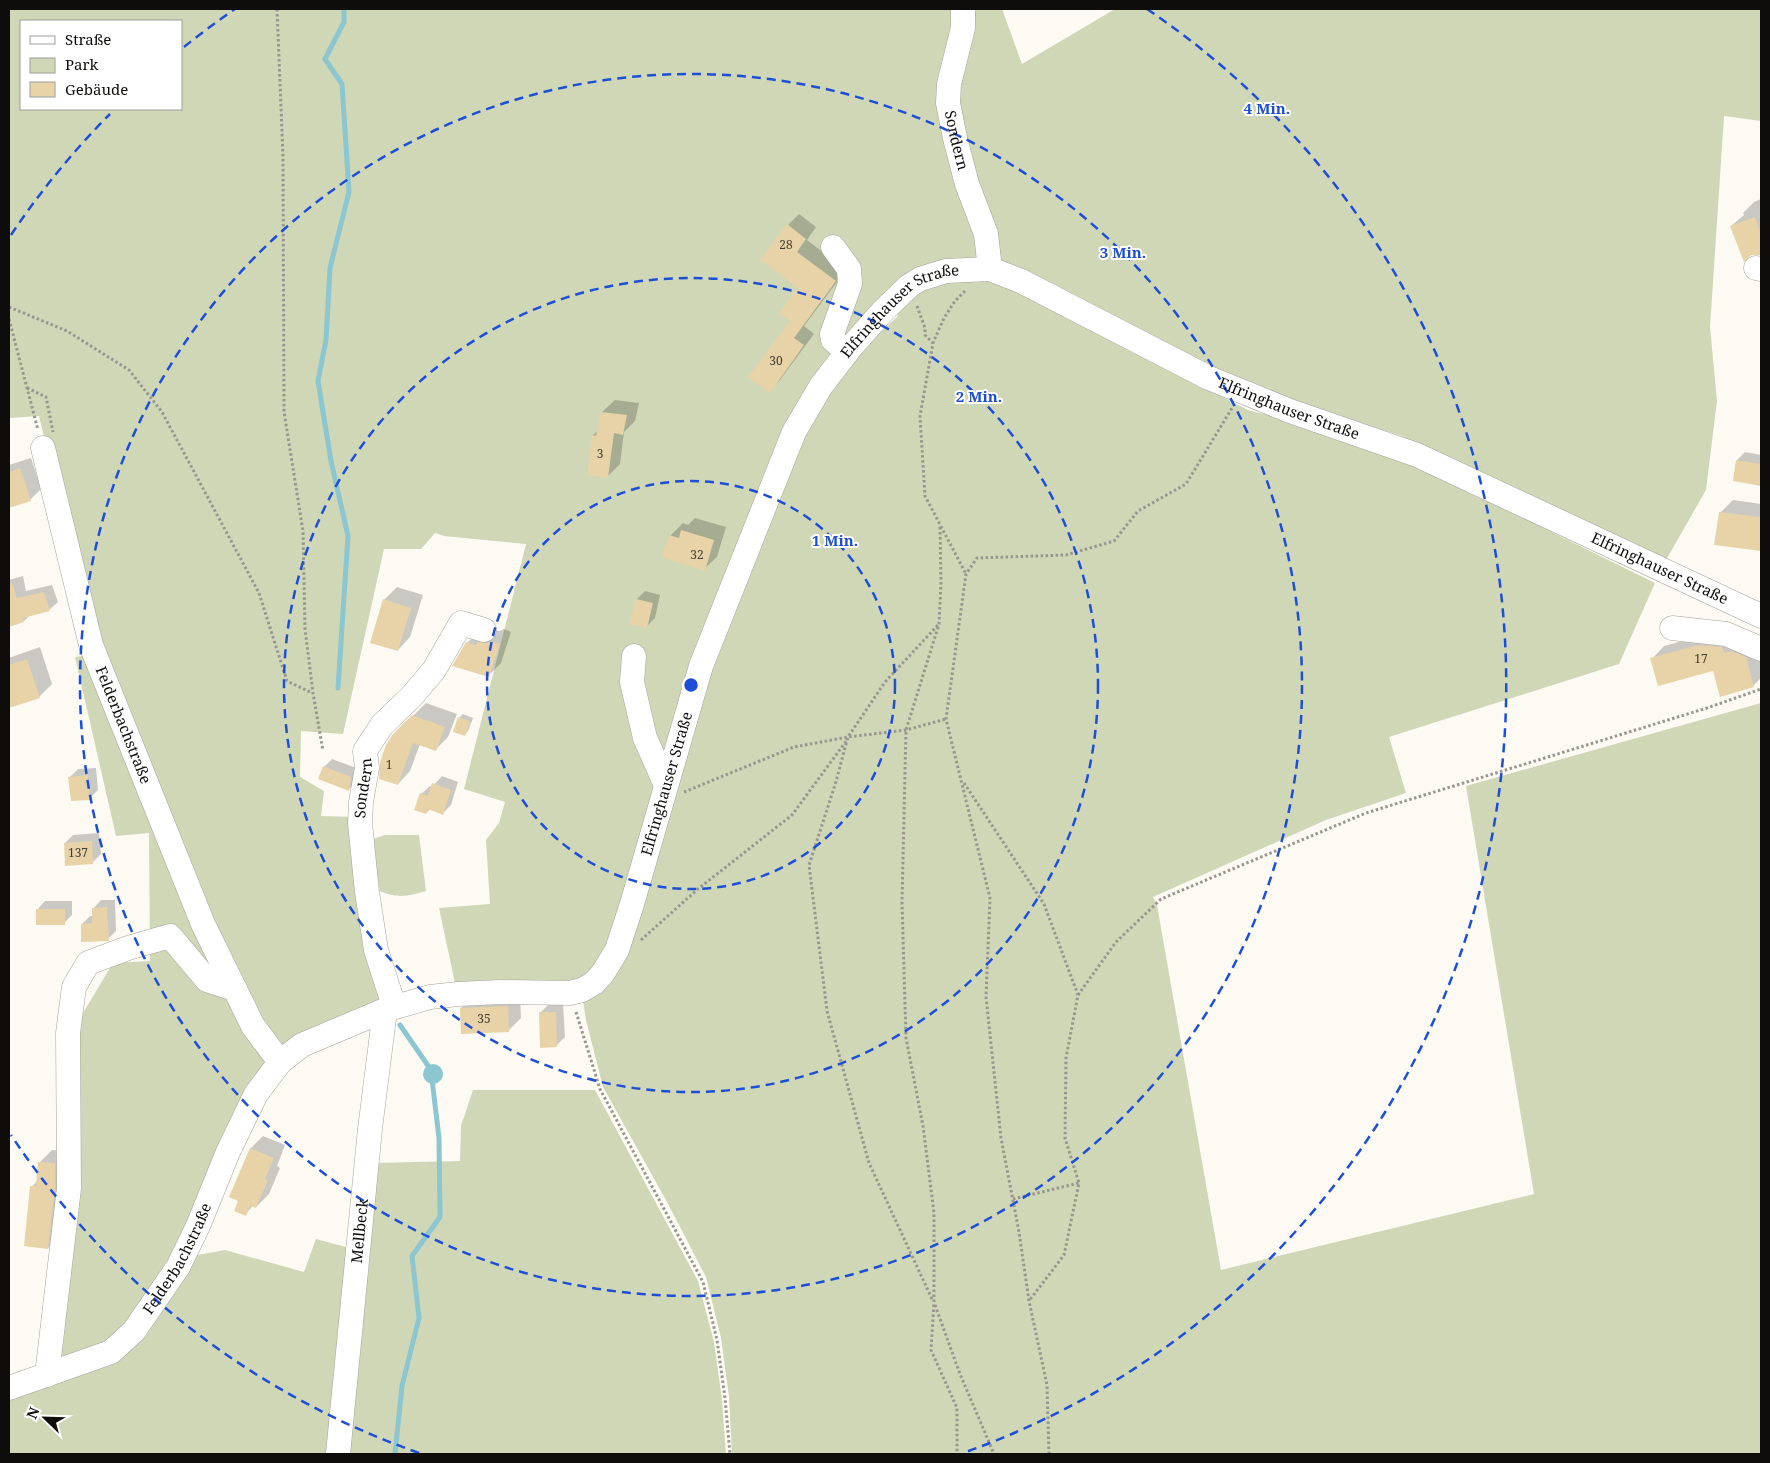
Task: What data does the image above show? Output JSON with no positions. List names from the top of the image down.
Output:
{
  "streets": {
    "street": [
      "Sondern",
      "Elfringhauser Straße",
      "Felderbachstraße",
      "Mellbeck"
    ]
  },
  "crossings": [
    ["Sondern", "Elfringhauser Straße"],
    ["Sondern", "Felderbachstraße"],
    ["Sondern", "Mellbeck"],
    ["Elfringhauser Straße", "Felderbachstraße"],
    ["Elfringhauser Straße", "Mellbeck"],
    ["Felderbachstraße", "Mellbeck"]
  ],
  "house_numbers": [
    "28",
    "30",
    "3",
    "32",
    "17",
    "1",
    "137",
    "35"
  ],
  "legend": ["Straße", "Park", "Gebäude"],
  "north": "top left",
  "rings": [
    "4 Min.",
    "3 Min.",
    "2 Min.",
    "1 Min."
  ]
}
